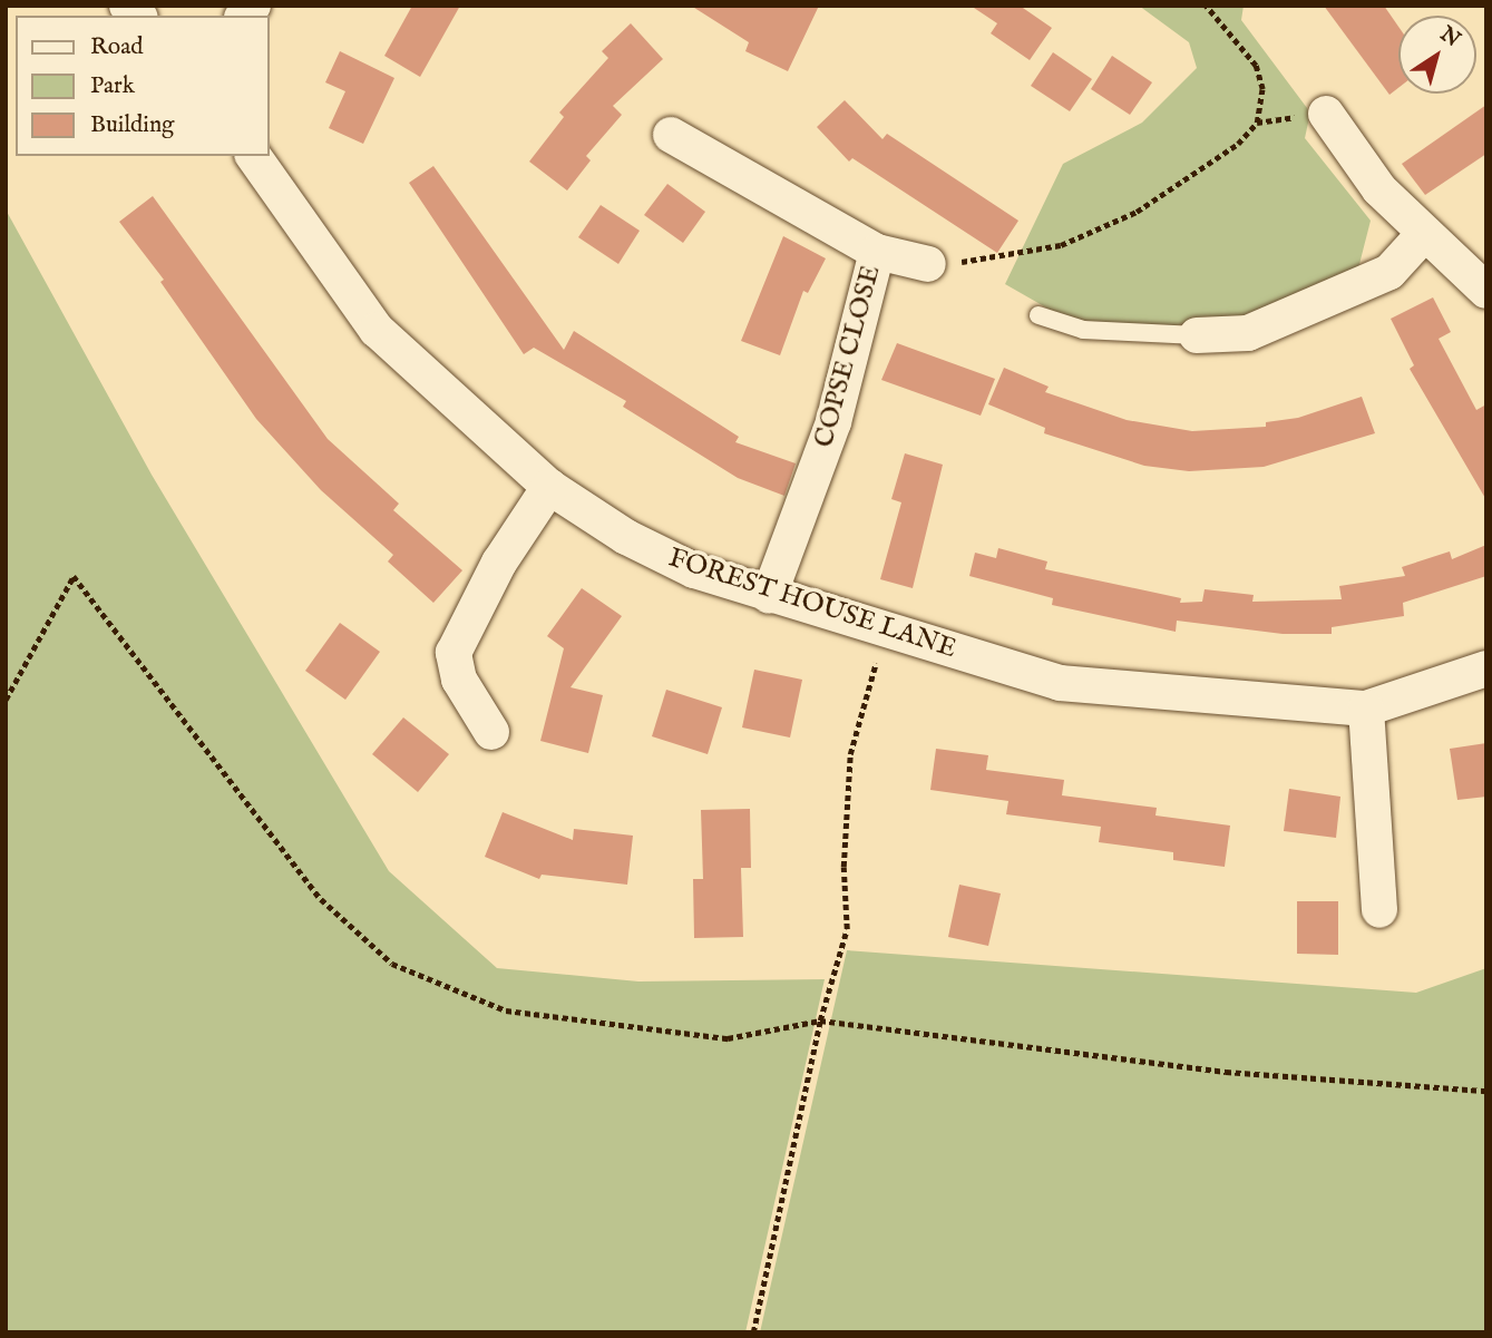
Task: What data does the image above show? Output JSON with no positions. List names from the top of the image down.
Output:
{
  "streets": {
    "street": ["COPSE CLOSE", "FOREST HOUSE LANE"]
  },
  "crossings": [
    ["COPSE CLOSE", "FOREST HOUSE LANE"]
  ],
  "legend": ["Road", "Park", "Building"],
  "north": "top right"
}
